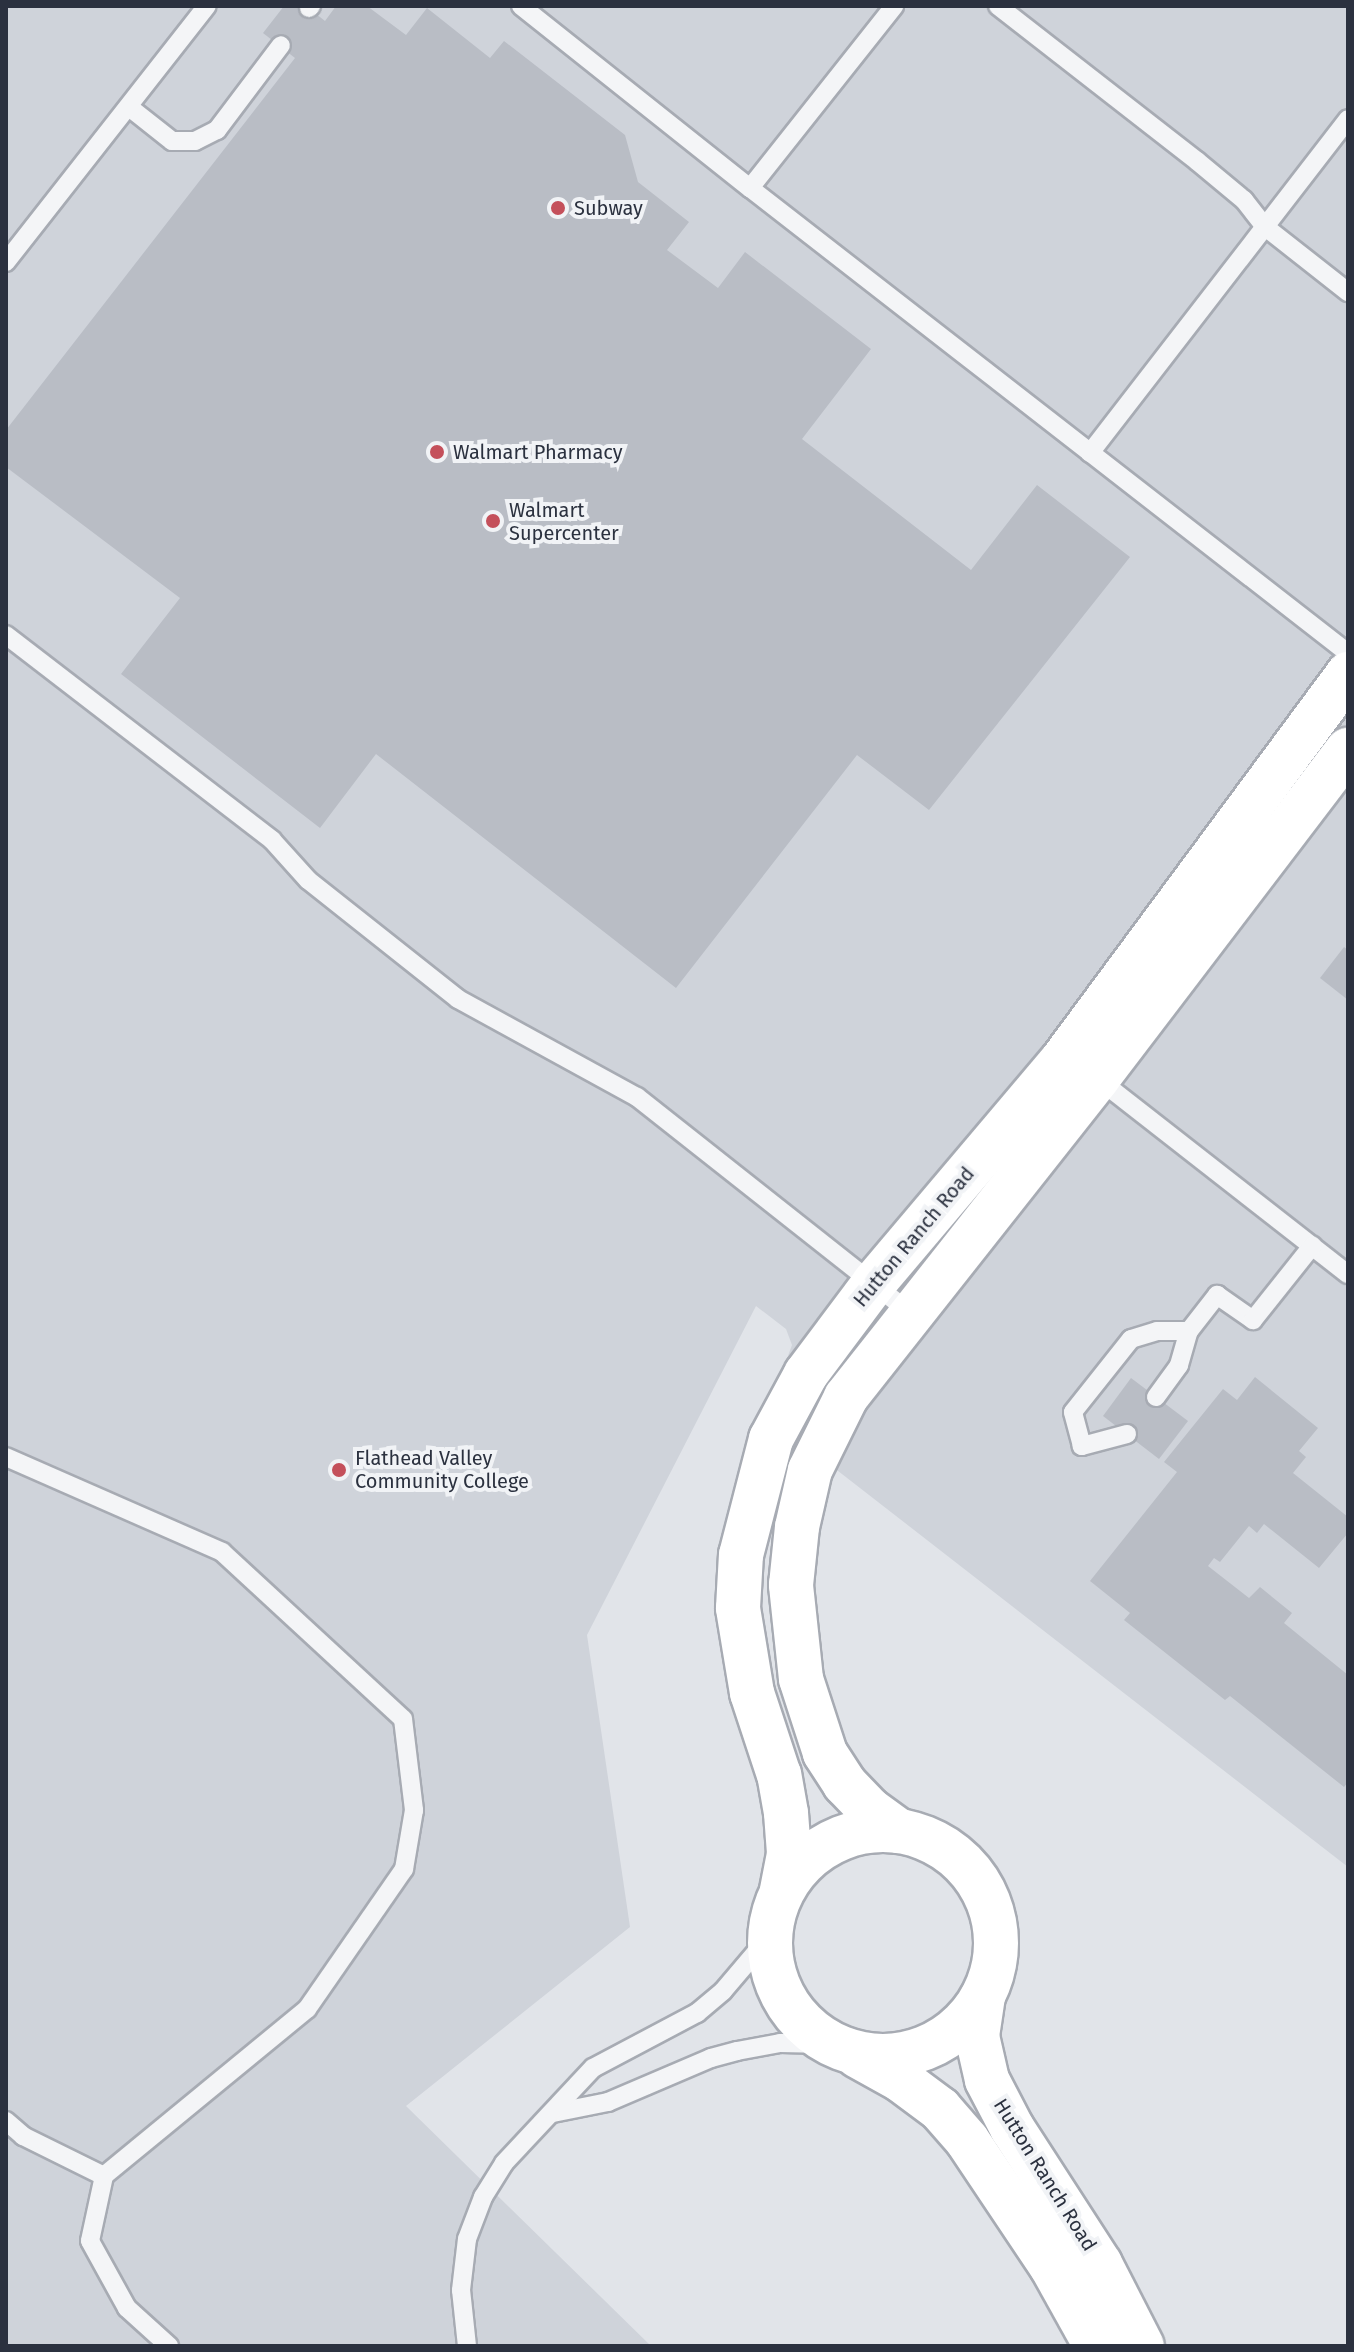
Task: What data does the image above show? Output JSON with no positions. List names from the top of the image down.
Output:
{
  "streets": {
    "main road": ["Hutton Ranch Road"]
  },
  "places": [
    "Subway",
    "Walmart Pharmacy",
    "Walmart Supercenter",
    "Flathead Valley Community College"
  ]
}
